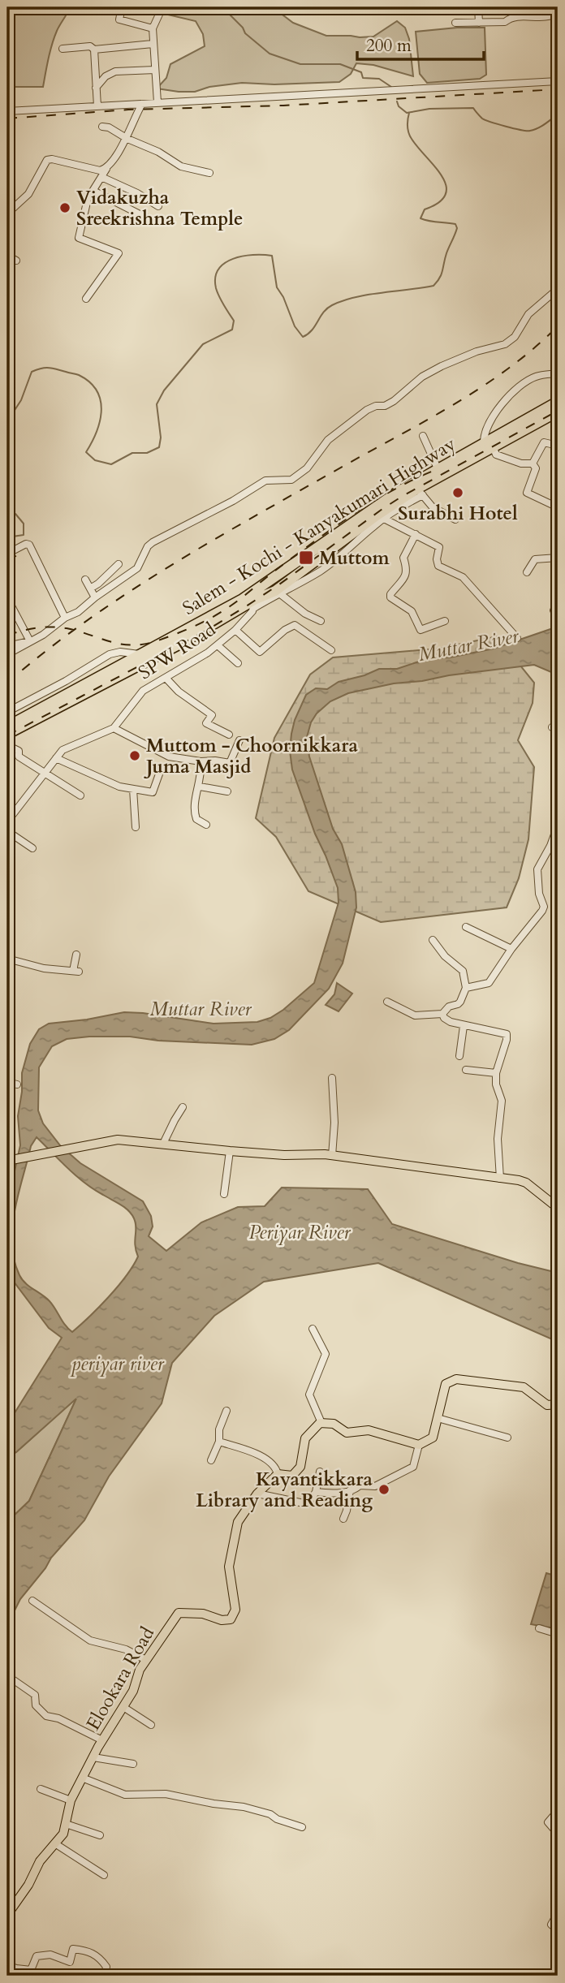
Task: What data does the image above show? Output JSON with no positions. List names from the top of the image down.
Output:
{
  "streets": {
    "highway": ["Salem - Kochi - Kanyakumari Highway"],
    "main road": ["Elookara Road"],
    "street": ["SPW Road"]
  },
  "crossings": [
    ["Salem - Kochi - Kanyakumari Highway", "SPW Road"]
  ],
  "water": ["Muttar River", "Periyar River", "periyar river"],
  "places": {
    "other": [
      "Vidakuzha Sreekrishna Temple",
      "Surabhi Hotel",
      "Muttom - Choornikkara Juma Masjid",
      "Kayantikkara Library and Reading"
    ],
    "transit": ["Muttom"]
  },
  "scale_bar": "200 m"
}
